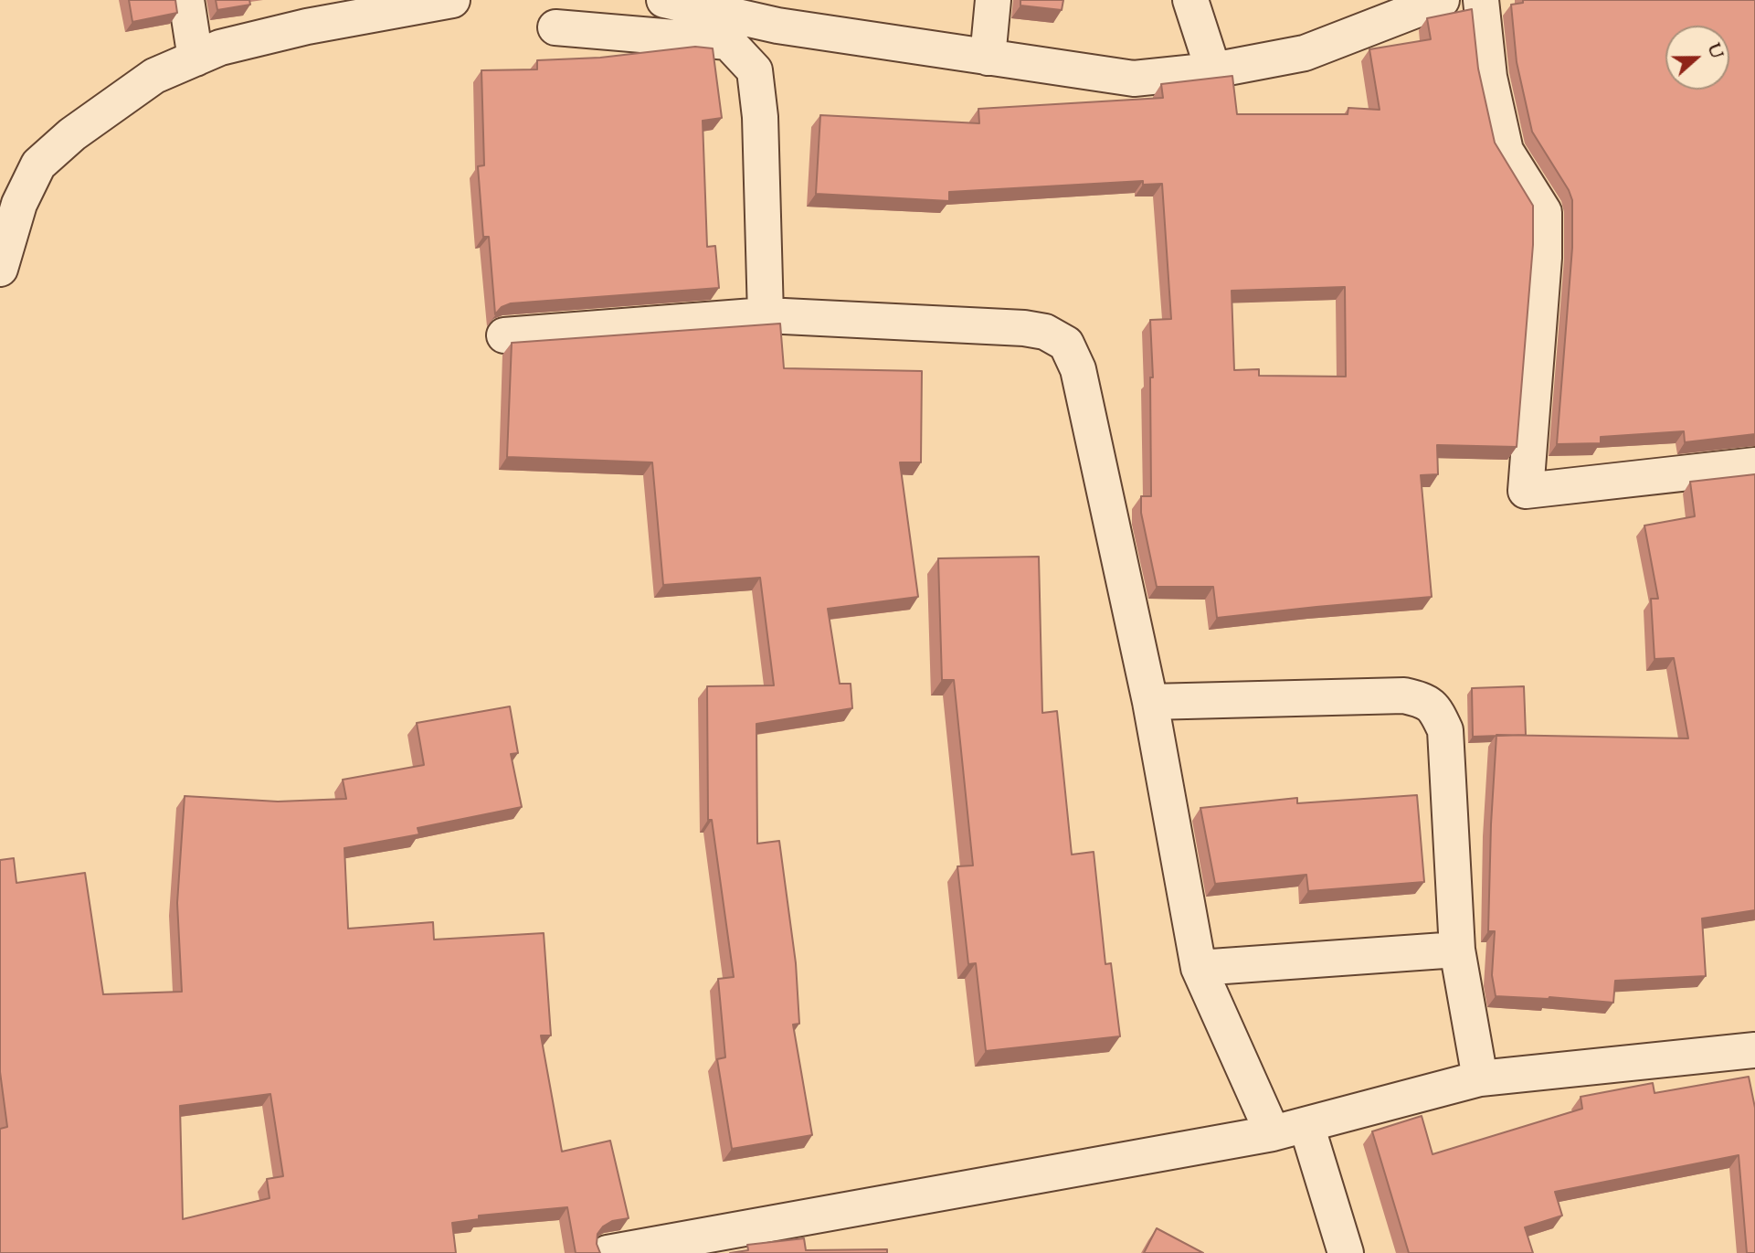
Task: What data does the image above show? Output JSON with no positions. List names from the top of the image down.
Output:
{
  "north": "right"
}
